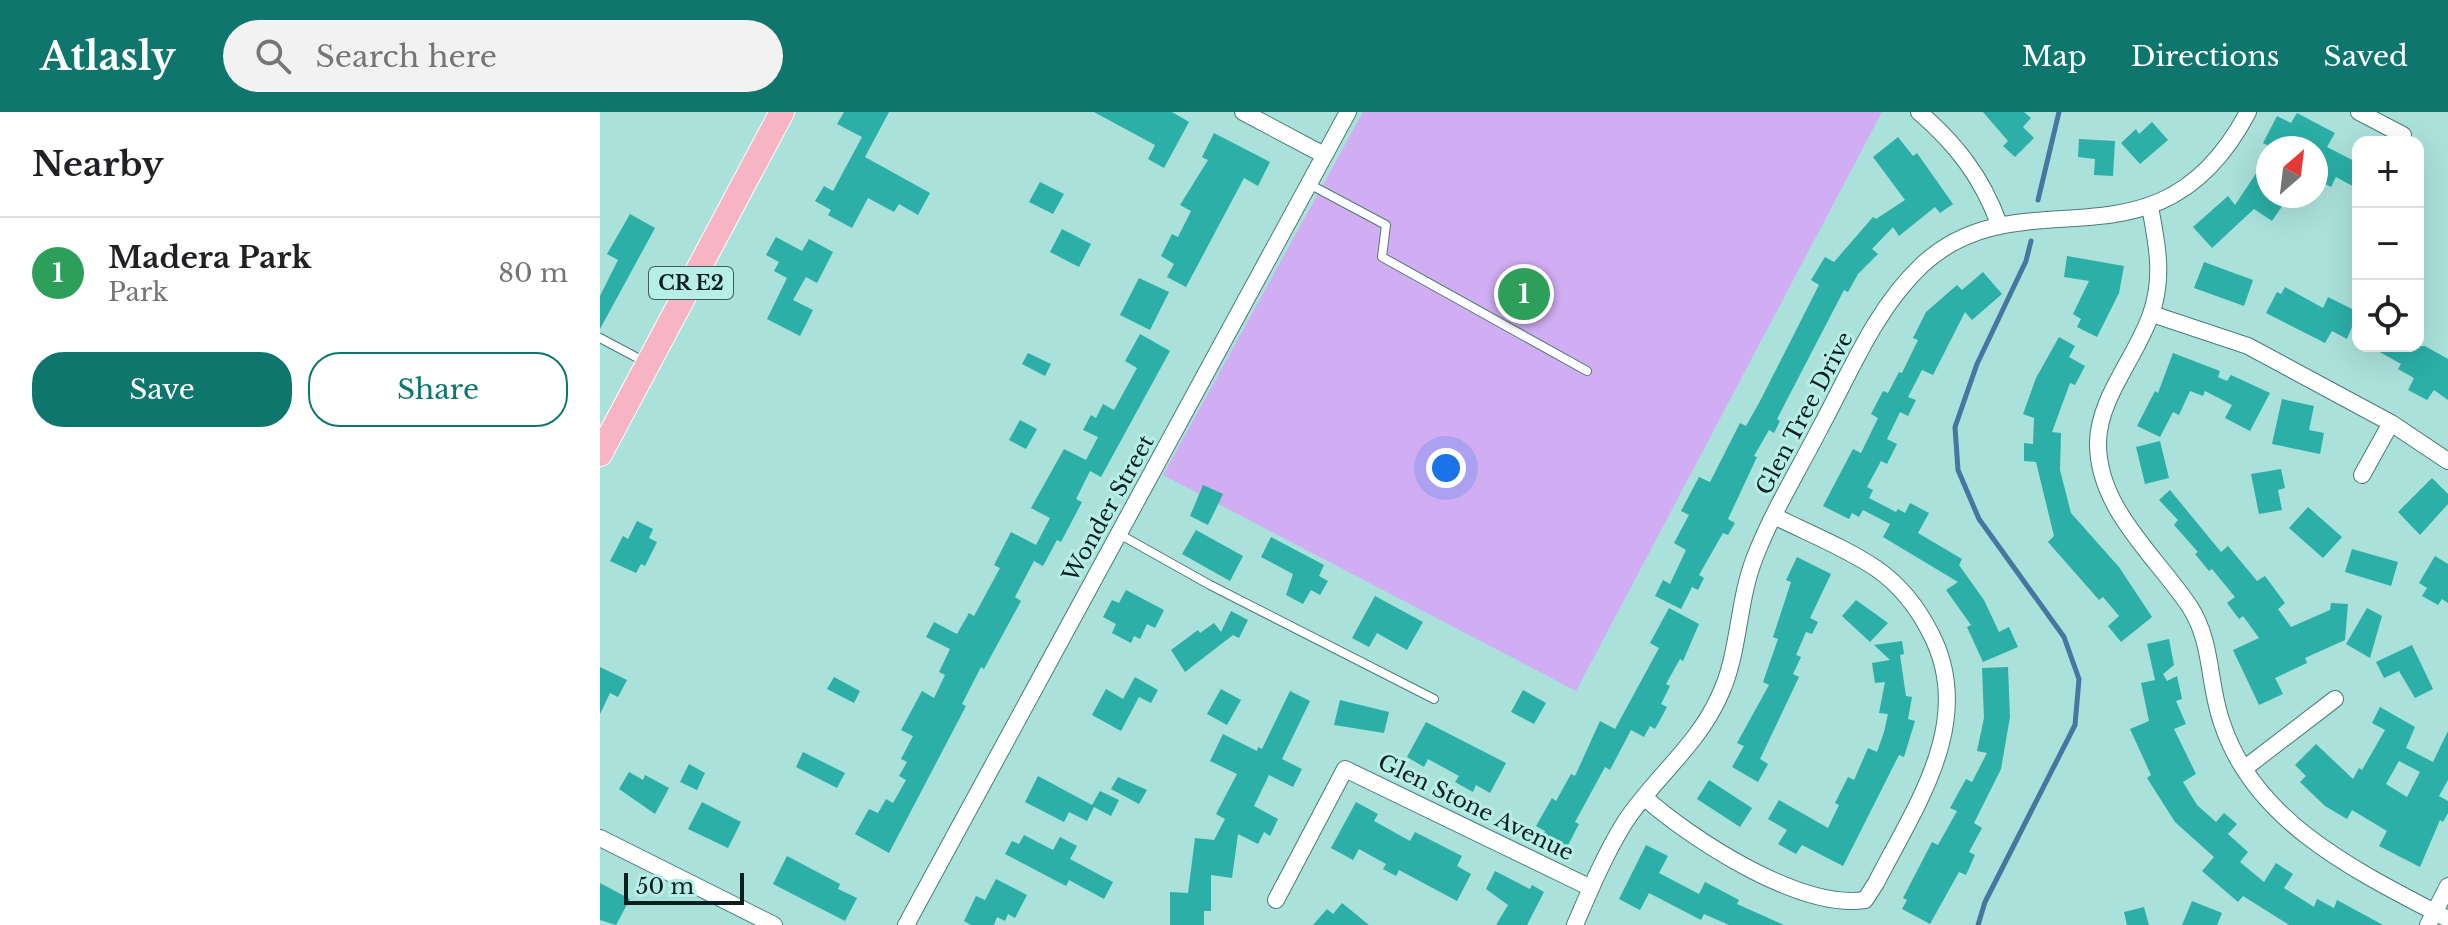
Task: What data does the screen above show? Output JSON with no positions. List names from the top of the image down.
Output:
{
  "streets": {
    "main road": ["CR E2"],
    "street": ["Glen Tree Drive", "Wonder Street", "Glen Stone Avenue"]
  },
  "crossings": [
    ["Glen Tree Drive", "Glen Stone Avenue"]
  ],
  "scale_bar": "50 m",
  "north": "top right",
  "page": {
    "header": "Atlasly",
    "search": "Search here",
    "nav": ["Map", "Directions", "Saved"],
    "heading": "Nearby",
    "map_buttons": ["+", "−"],
    "list": [
      {
        "mark": "1",
        "name": "Madera Park",
        "note": "Park",
        "value": "80 m"
      }
    ],
    "pins": "1",
    "buttons": ["Save", "Share"],
    "scale": "50 m"
  }
}
